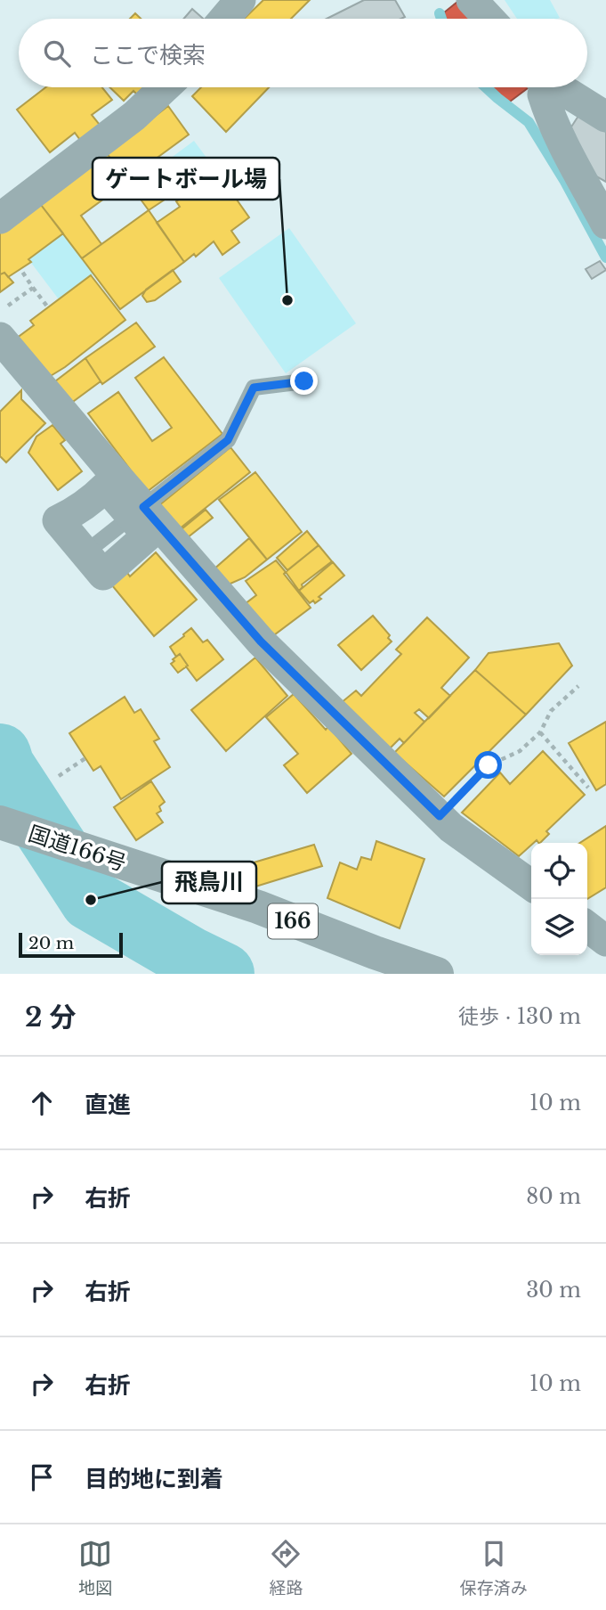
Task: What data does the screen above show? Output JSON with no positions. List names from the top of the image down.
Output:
{
  "streets": {
    "highway": ["国道166号", "166"]
  },
  "places": ["ゲートボール場", "飛鳥川"],
  "scale_bar": "20 m",
  "page": {
    "search": "ここで検索",
    "scale": "20 m",
    "heading": ["2 分", "徒歩 · 130 m"],
    "list": [
      ["直進", "10 m"],
      ["右折", "80 m"],
      ["右折", "30 m"],
      ["右折", "10 m"],
      "目的地に到着"
    ],
    "nav": ["地図", "経路", "保存済み"]
  }
}
